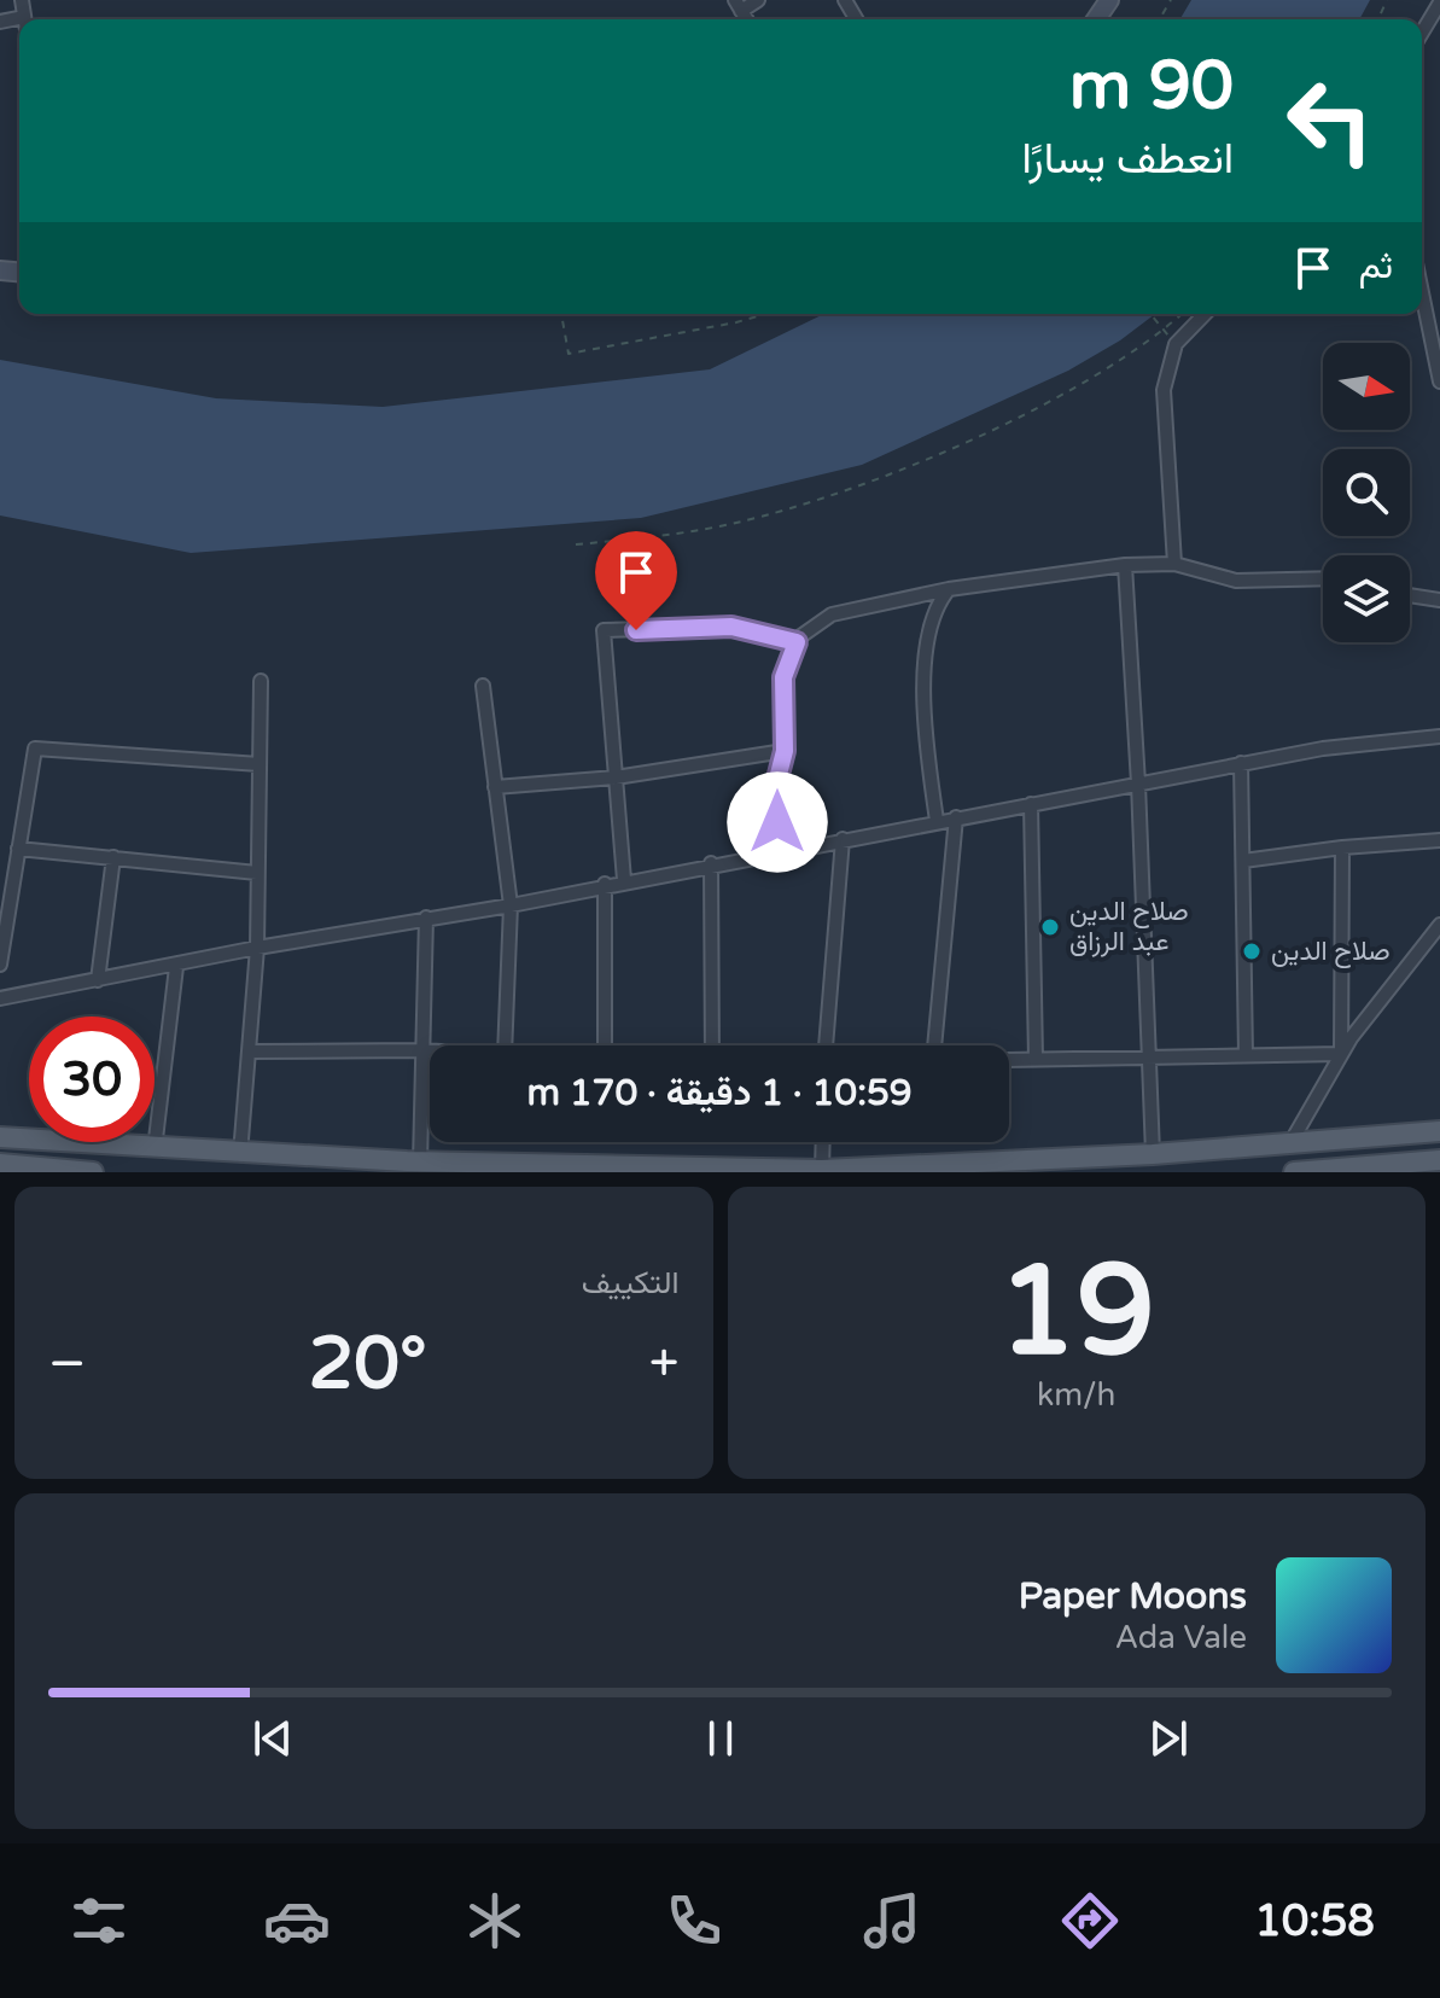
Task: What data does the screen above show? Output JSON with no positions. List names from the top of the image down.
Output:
{
  "places": ["صلاح الدين عبد الرزاق", "صلاح الدين"],
  "north": "right",
  "page": {
    "turn": ["90 m", "انعطف يسارًا"],
    "then": "ثم",
    "limit": "30",
    "trip": "10:59 · 1 دقيقة · 170 m",
    "tile": [
      ["19", "km/h"],
      "التكييف"
    ],
    "heat": ["−", "20°", "+"],
    "song": ["Paper Moons", "Ada Vale"],
    "tabs": "10:58"
  }
}
